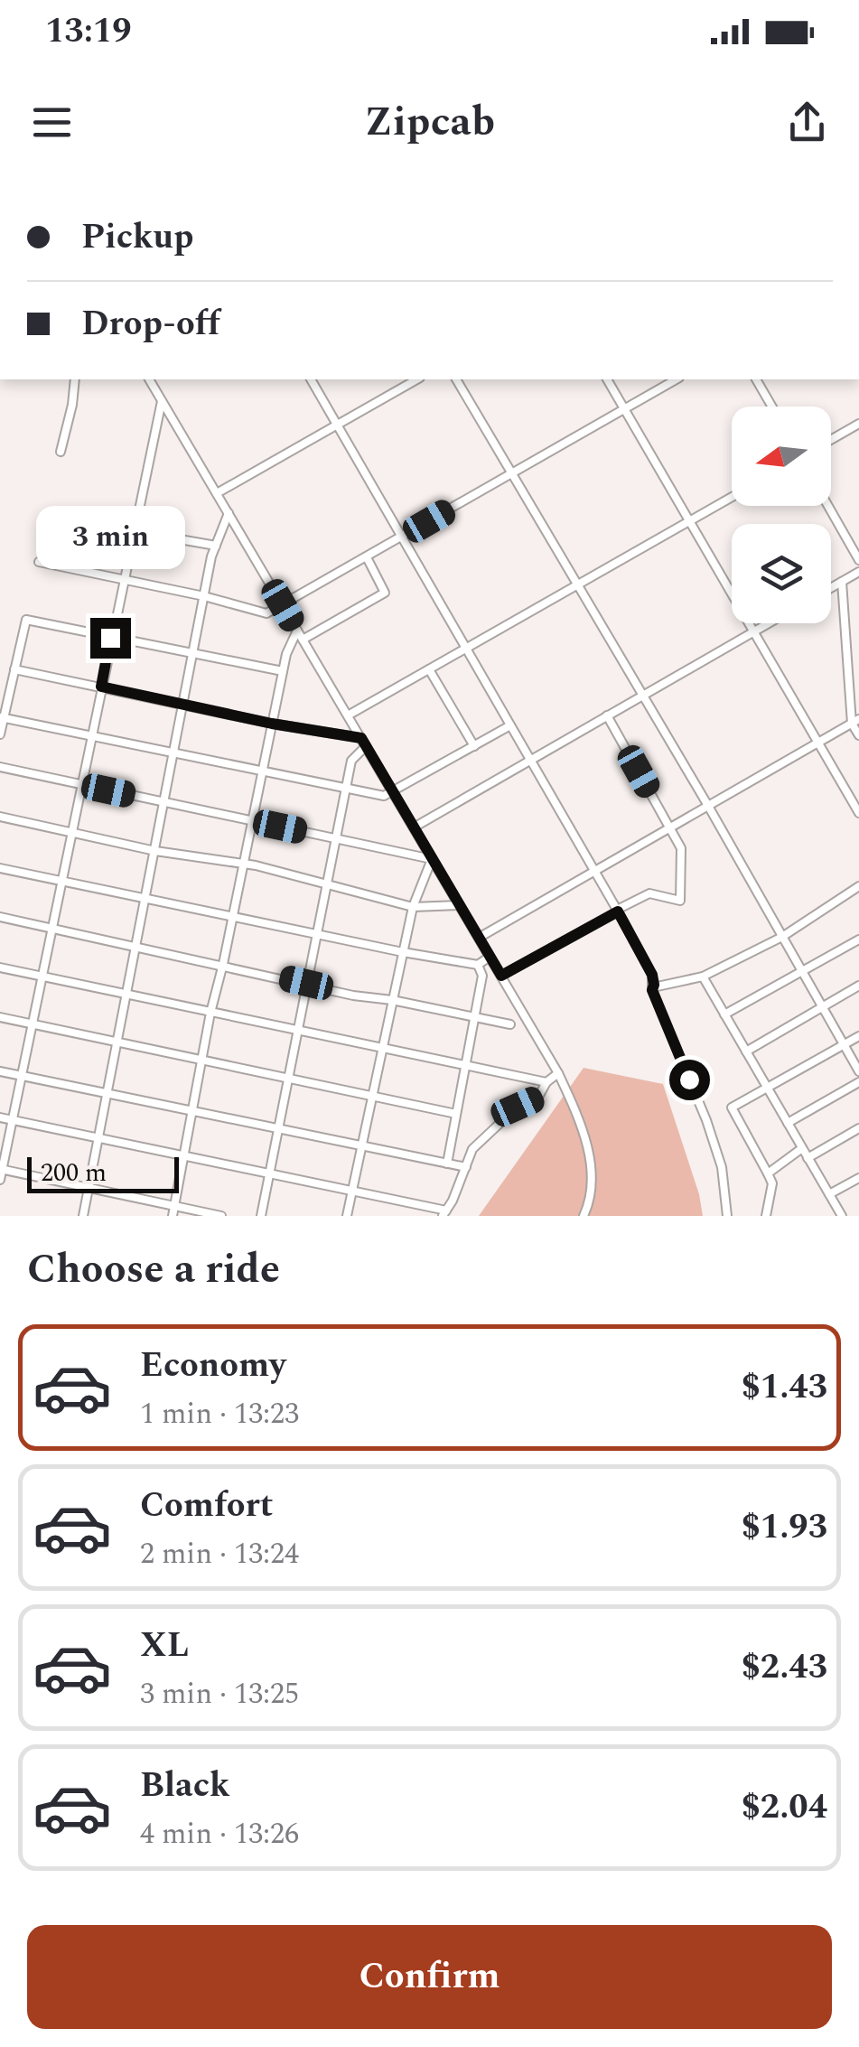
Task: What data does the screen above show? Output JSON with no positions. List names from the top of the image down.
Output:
{
  "scale_bar": "200 m",
  "north": "left",
  "page": {
    "status": "13:19",
    "header": "Zipcab",
    "banner": ["Pickup", "Drop-off"],
    "bubble": "3 min",
    "scale": "200 m",
    "heading": "Choose a ride",
    "list": [
      {
        "name": "Economy",
        "note": "1 min · 13:23",
        "value": "$1.43"
      },
      {
        "name": "Comfort",
        "note": "2 min · 13:24",
        "value": "$1.93"
      },
      {
        "name": "XL",
        "note": "3 min · 13:25",
        "value": "$2.43"
      },
      {
        "name": "Black",
        "note": "4 min · 13:26",
        "value": "$2.04"
      }
    ],
    "buttons": "Confirm"
  }
}
